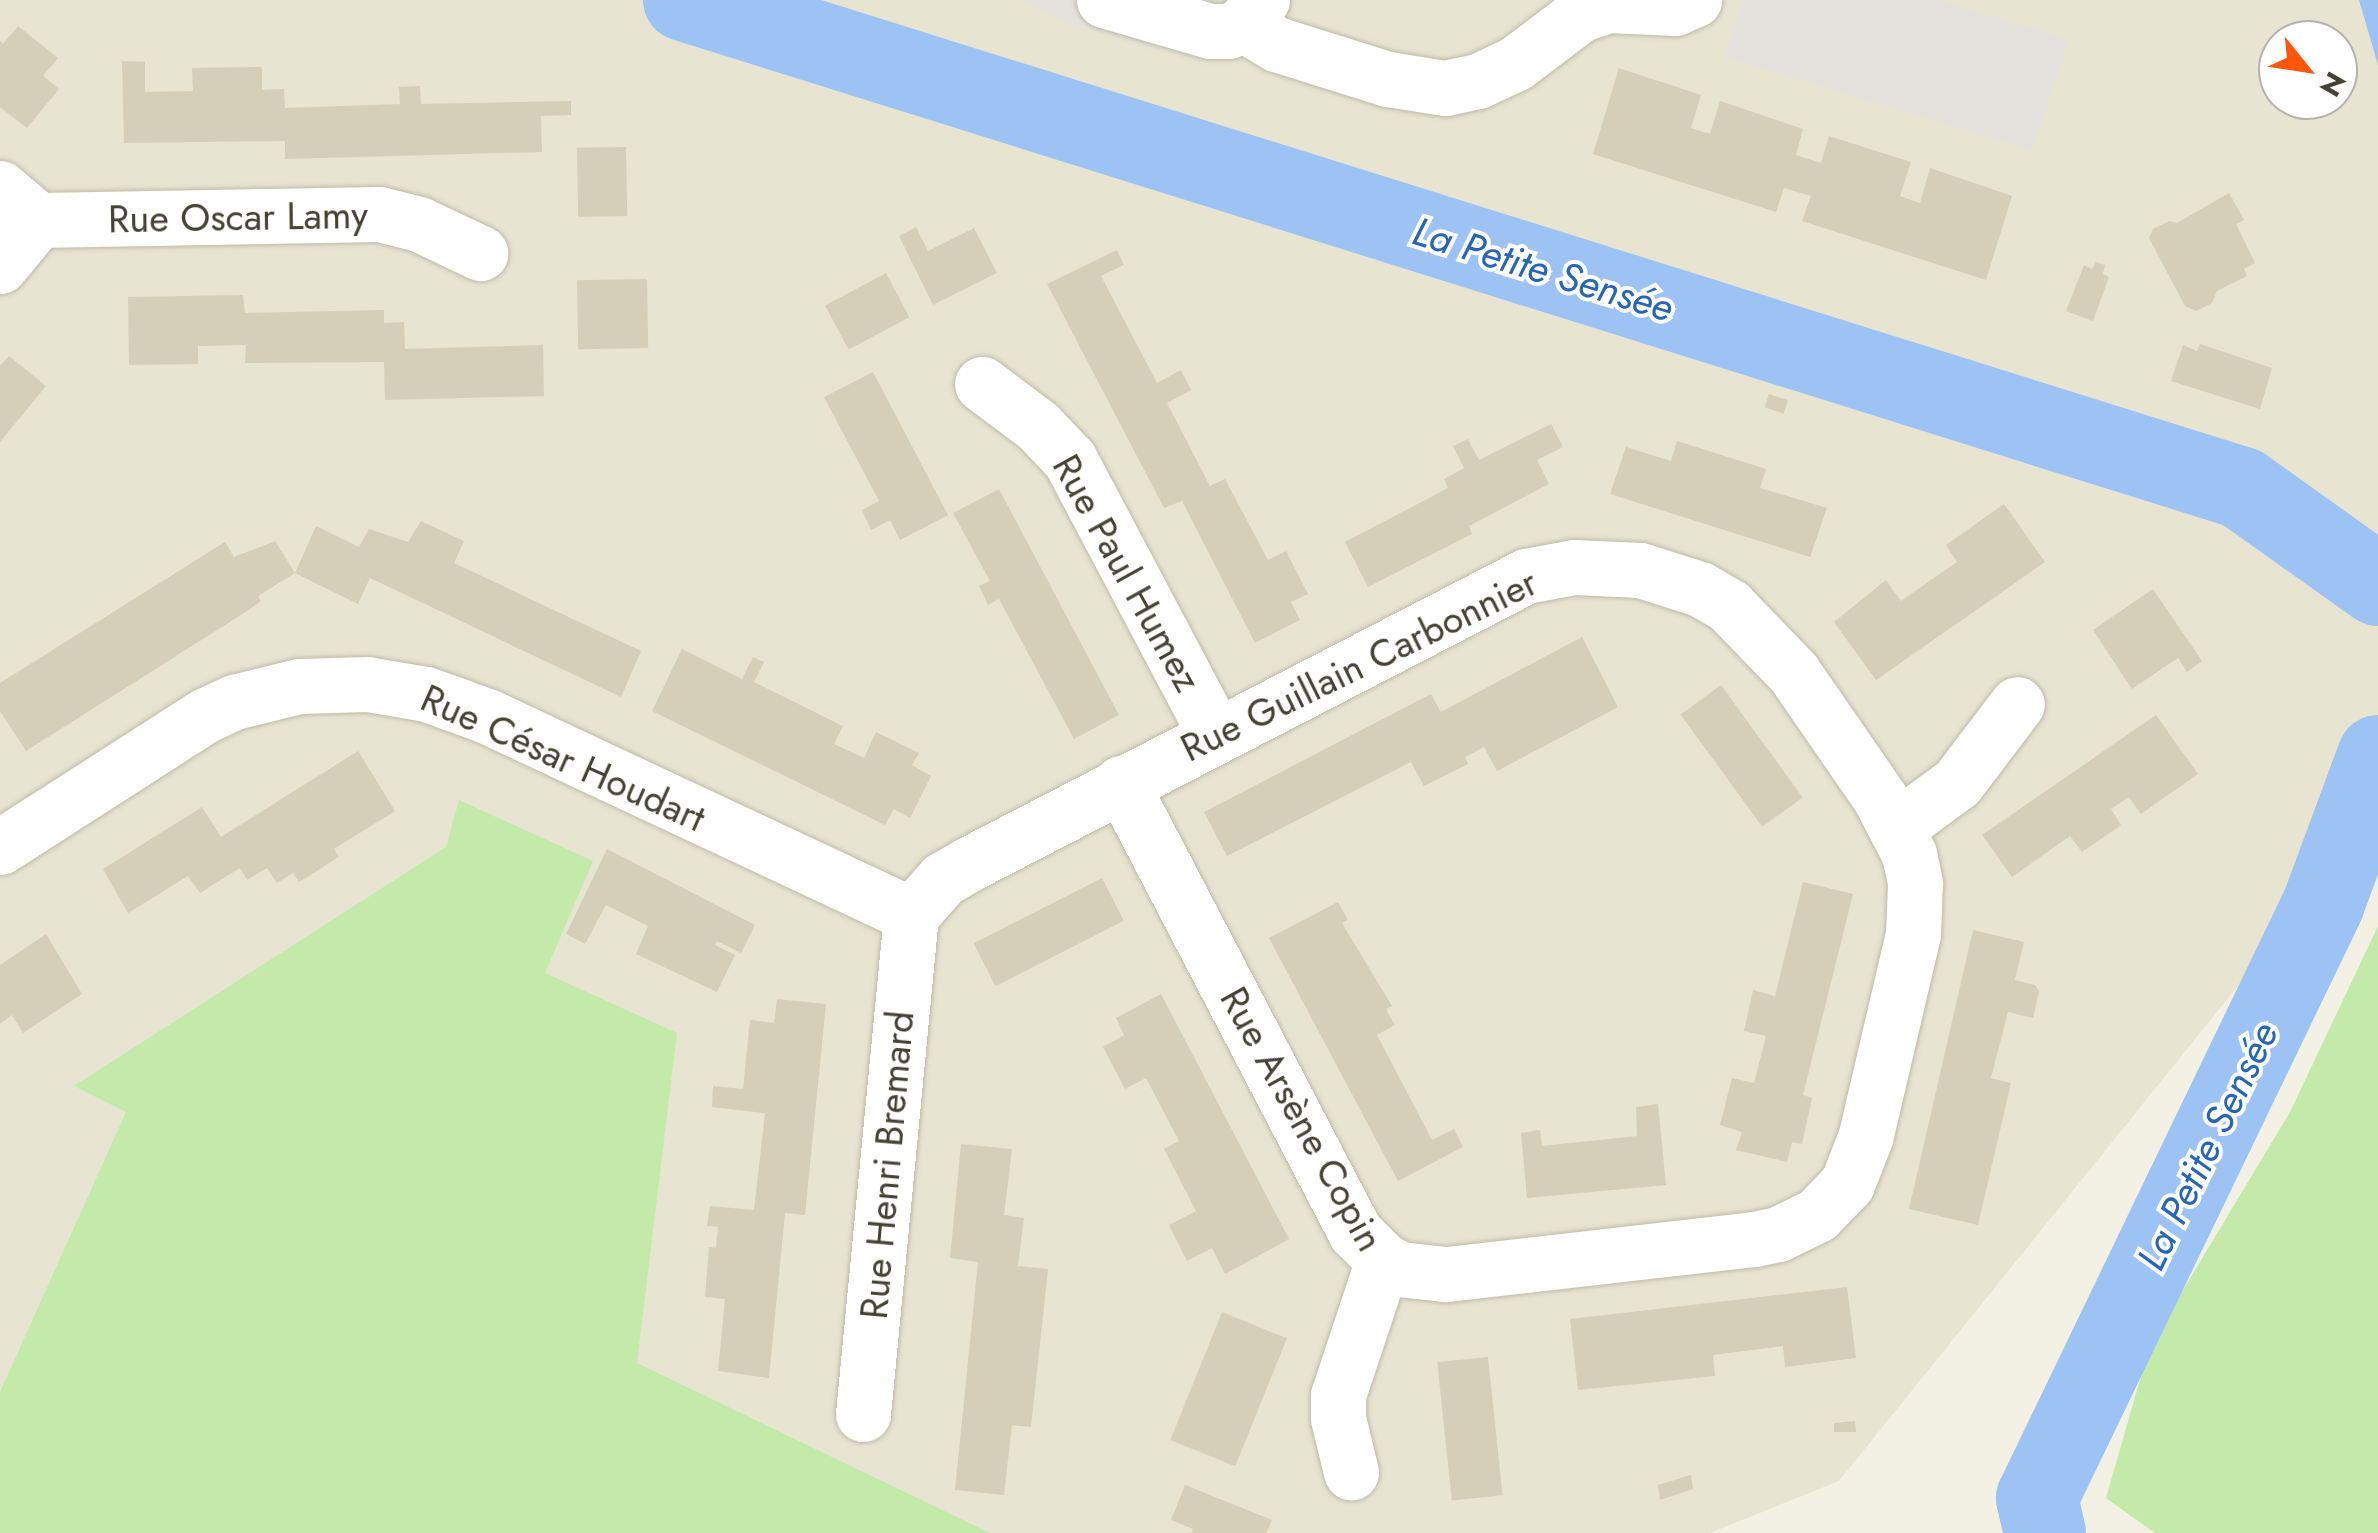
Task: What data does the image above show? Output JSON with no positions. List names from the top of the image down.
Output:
{
  "streets": {
    "street": [
      "Rue Oscar Lamy",
      "Rue Paul Humez",
      "Rue Guillain Carbonnier",
      "Rue César Houdart",
      "Rue Arsène Copin",
      "Rue Henri Bremard"
    ]
  },
  "crossings": [
    ["Rue Paul Humez", "Rue Guillain Carbonnier"],
    ["Rue Guillain Carbonnier", "Rue César Houdart"],
    ["Rue Guillain Carbonnier", "Rue Arsène Copin"],
    ["Rue Guillain Carbonnier", "Rue Henri Bremard"],
    ["Rue César Houdart", "Rue Henri Bremard"]
  ],
  "water": ["La Petite Sensée"],
  "north": "bottom right"
}
